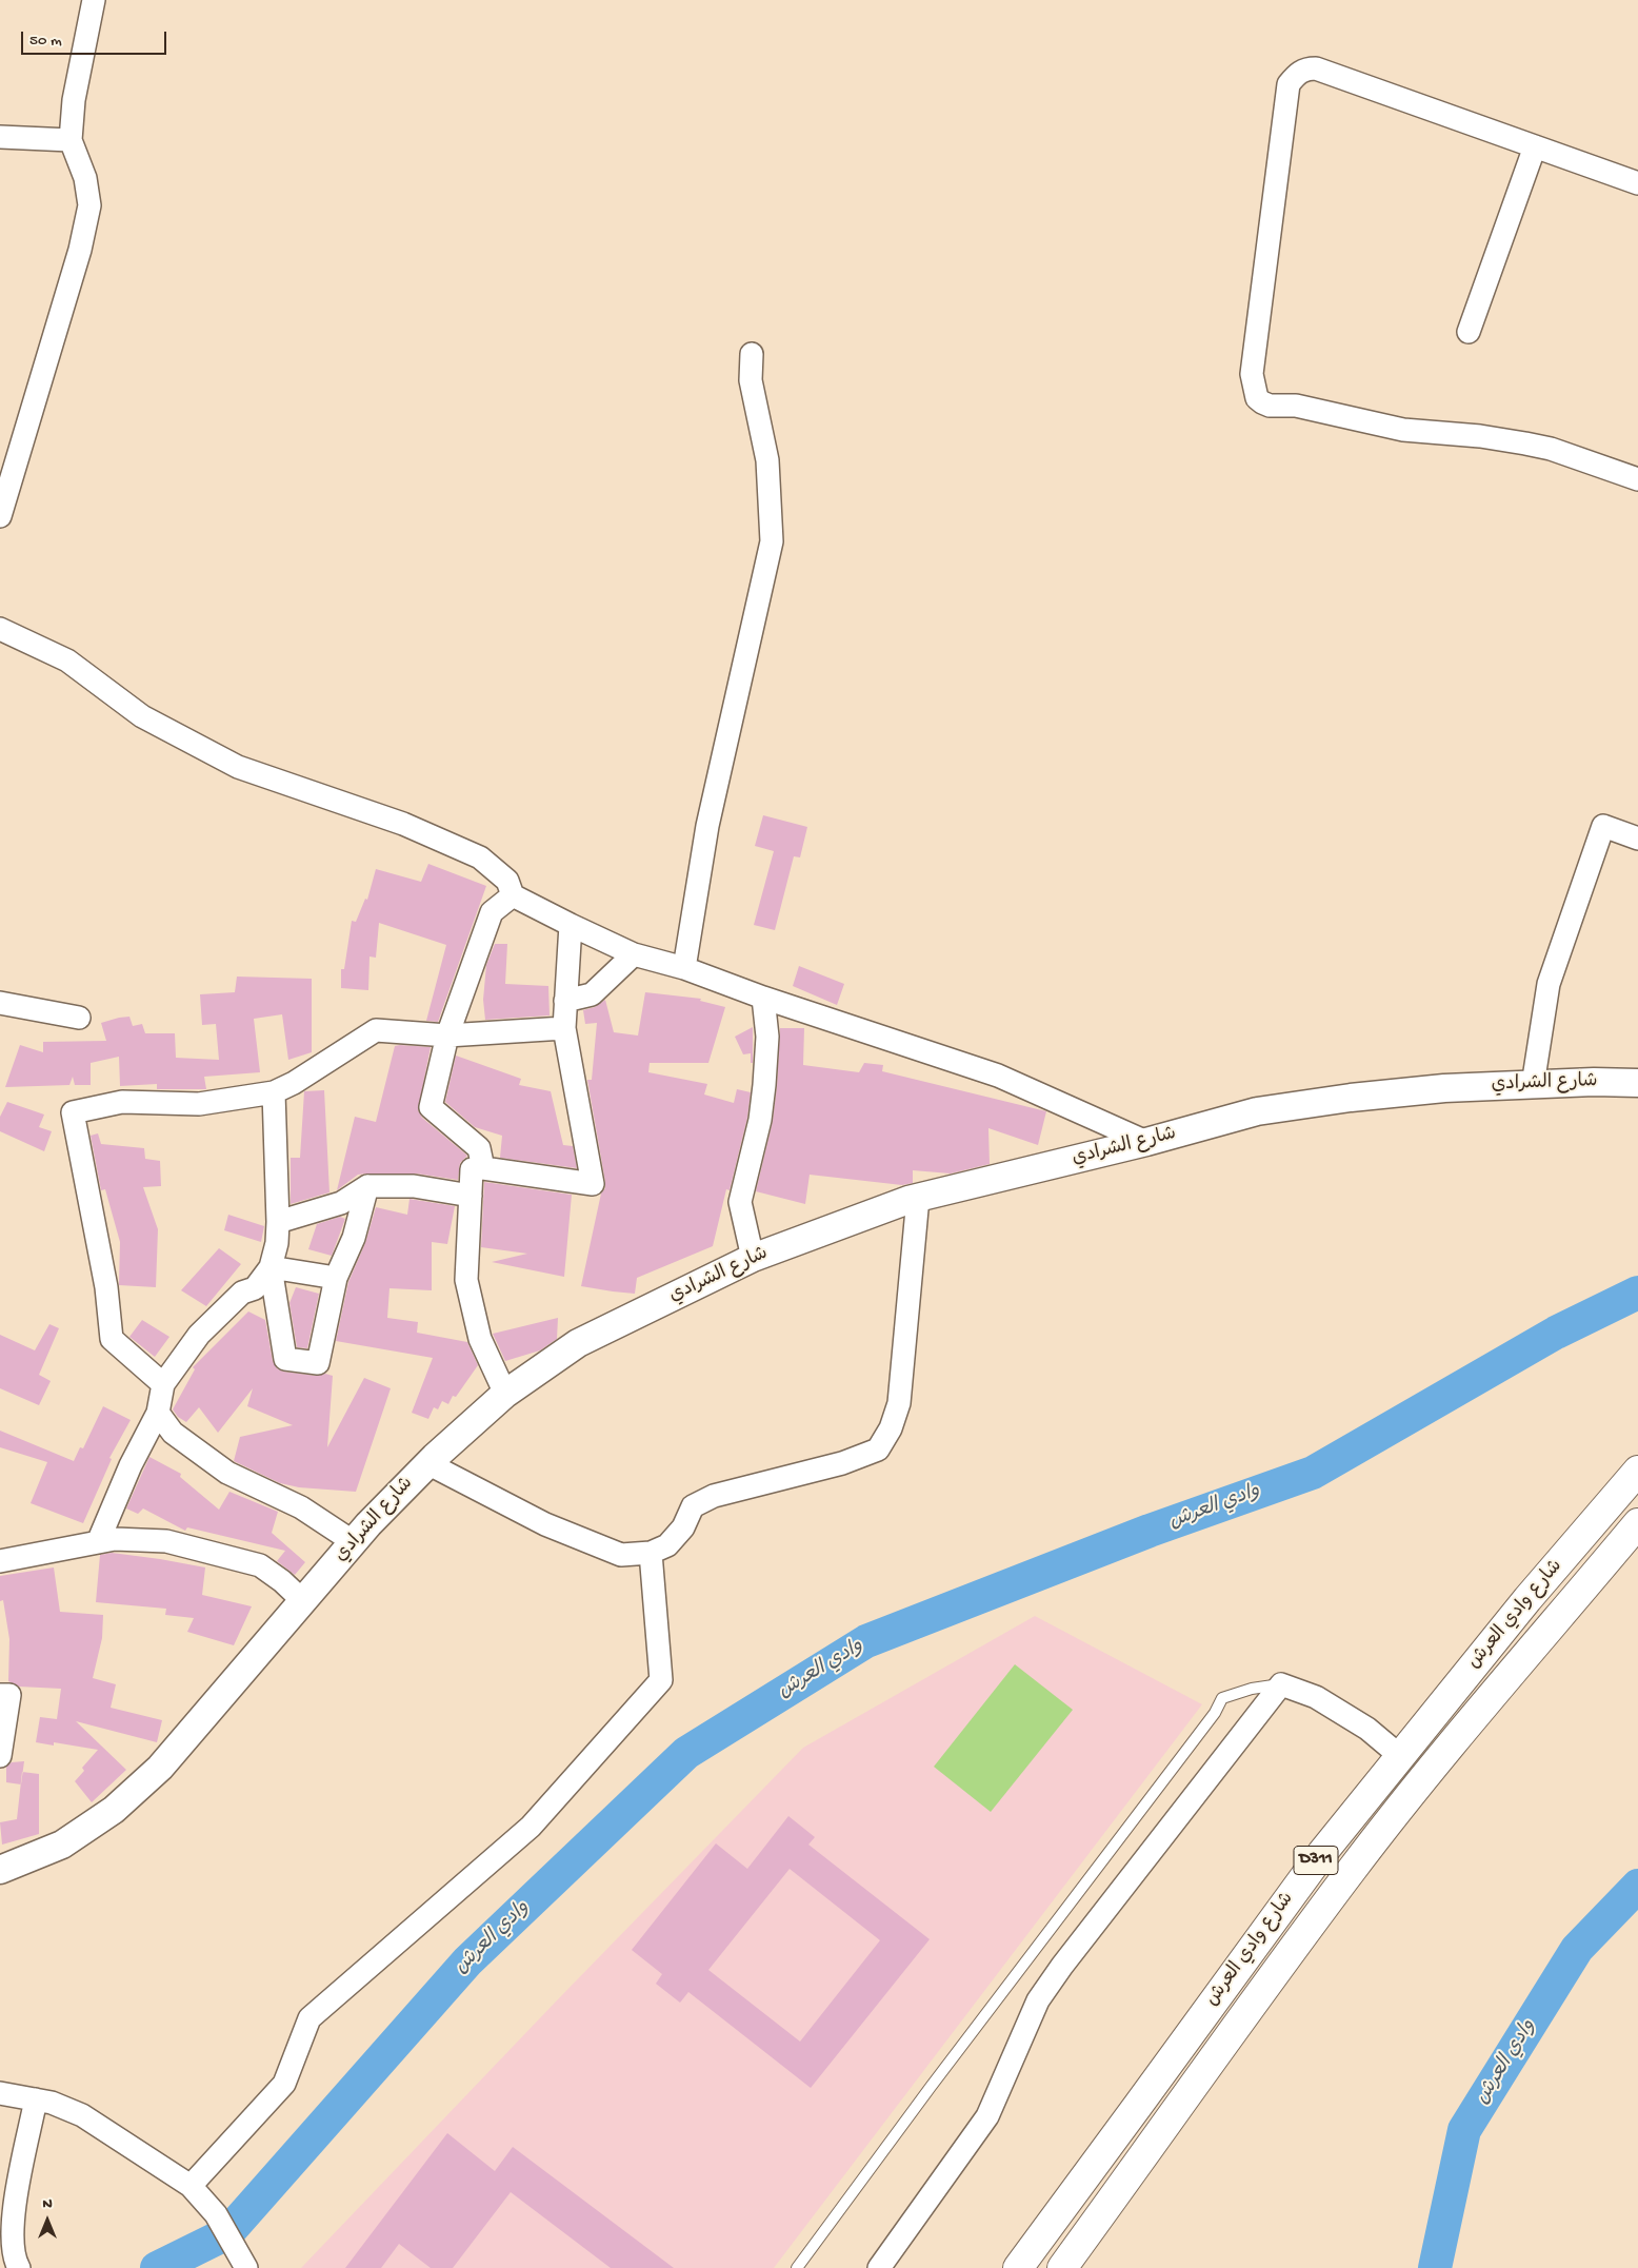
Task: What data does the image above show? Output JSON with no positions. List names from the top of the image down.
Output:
{
  "streets": {
    "main road": ["شارع وادي العرش", "D311"],
    "street": ["شارع الشرادي"]
  },
  "water": ["وادي العرش"],
  "scale_bar": "50 m",
  "north": "top"
}
